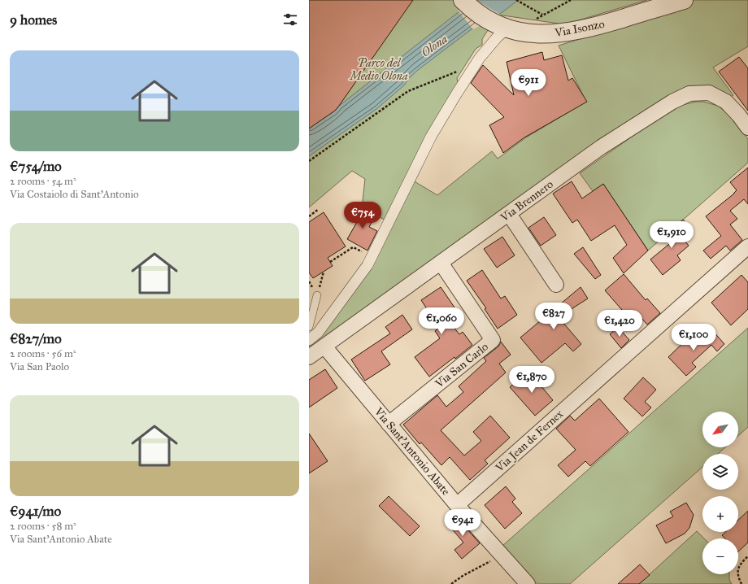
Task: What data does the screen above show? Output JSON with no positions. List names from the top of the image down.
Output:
{
  "streets": {
    "street": [
      "Via Isonzo",
      "Via Brennero",
      "Via San Carlo",
      "Via Jean de Fernex",
      "Via Sant'Antonio Abate"
    ]
  },
  "crossings": [
    ["Via Brennero", "Via San Carlo"],
    ["Via Brennero", "Via Sant'Antonio Abate"],
    ["Via San Carlo", "Via Sant'Antonio Abate"],
    ["Via Jean de Fernex", "Via Sant'Antonio Abate"]
  ],
  "water": ["Olona"],
  "parks": ["Parco del Medio Olona"],
  "north": "bottom left",
  "page": {
    "heading": "9 homes",
    "list": [
      {
        "name": "€754/mo",
        "note": "2 rooms · 54 m² · Via Costaiolo di Sant'Antonio"
      },
      {
        "name": "€827/mo",
        "note": "2 rooms · 56 m² · Via San Paolo"
      },
      {
        "name": "€941/mo",
        "note": "2 rooms · 58 m² · Via Sant'Antonio Abate"
      }
    ],
    "price": [
      "€911",
      "€754",
      "€1,910",
      "€827",
      "€1,060",
      "€1,420",
      "€1,100",
      "€1,870",
      "€941"
    ],
    "map_buttons": ["+", "−"]
  }
}
